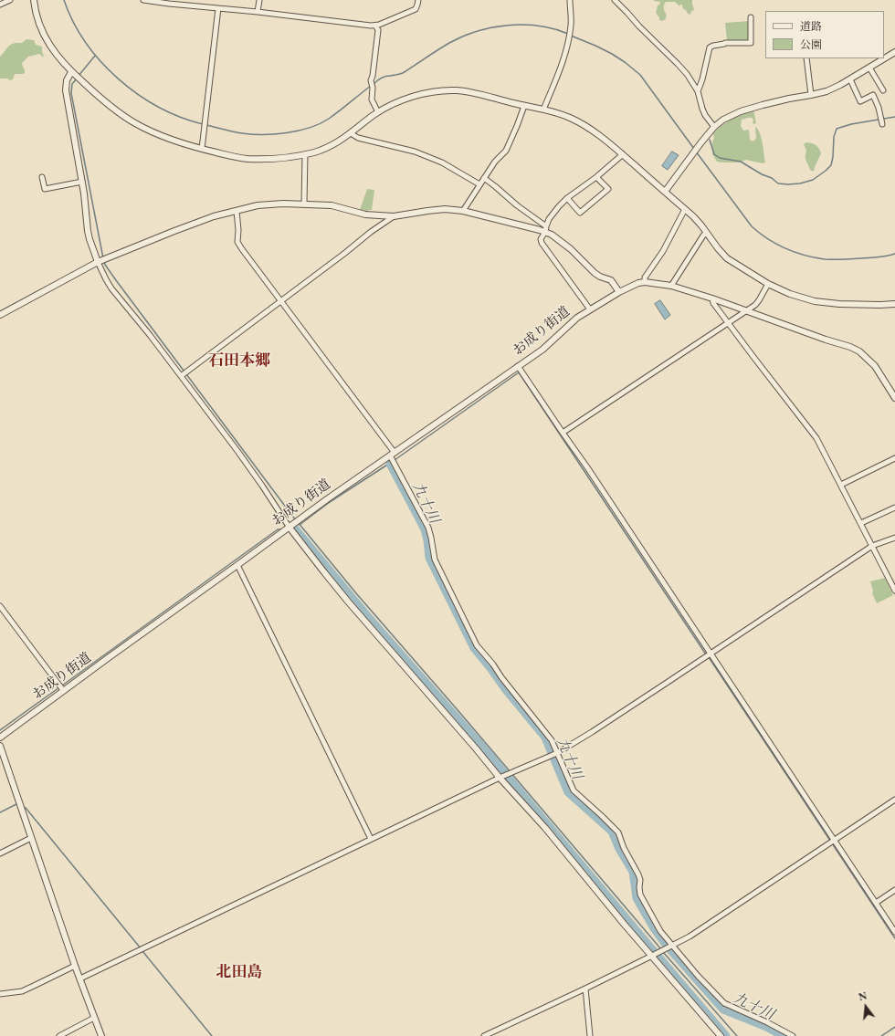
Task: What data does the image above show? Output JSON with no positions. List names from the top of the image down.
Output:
{
  "streets": {
    "street": ["お成り街道"]
  },
  "districts": ["石田本郷", "北田島"],
  "water": ["九十川"],
  "legend": ["道路", "公園"],
  "north": "top"
}
